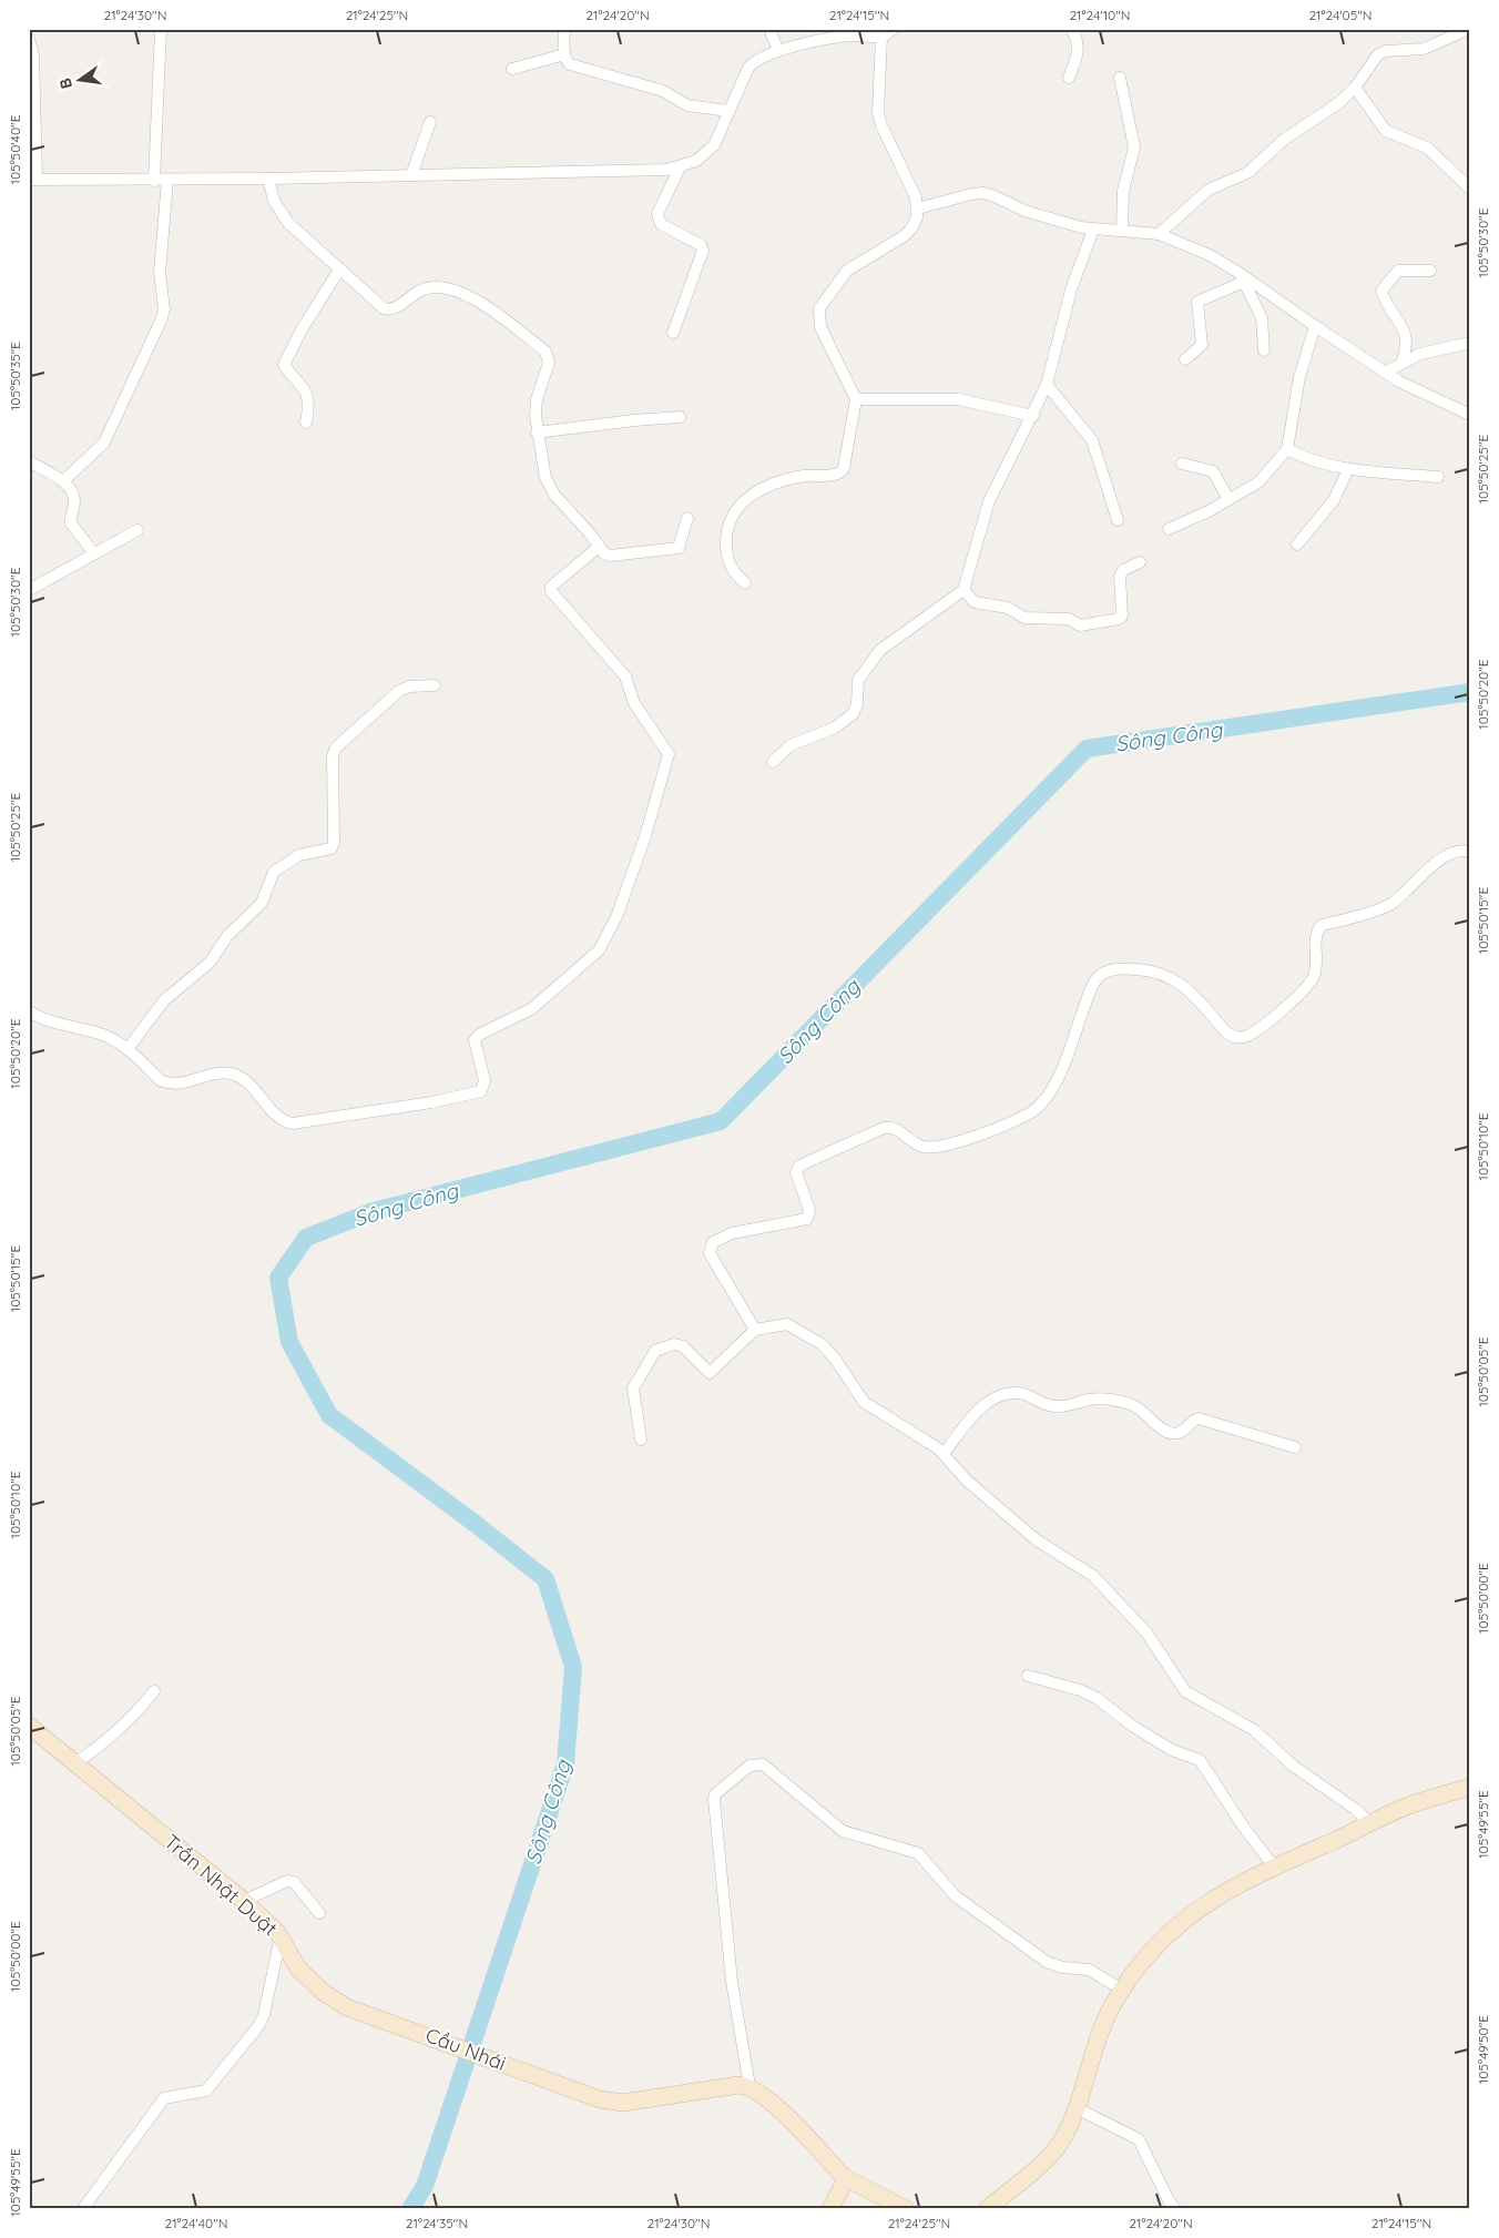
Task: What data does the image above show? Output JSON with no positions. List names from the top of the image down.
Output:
{
  "streets": {
    "main road": ["Trần Nhật Duật", "Cầu Nhái"]
  },
  "crossings": [
    ["Trần Nhật Duật", "Cầu Nhái"]
  ],
  "water": ["Sông Công"],
  "north": "left",
  "coordinates": [
    "21°24'30\"N",
    "21°24'25\"N",
    "21°24'20\"N",
    "21°24'15\"N",
    "21°24'10\"N",
    "21°24'05\"N",
    "105°50'40\"E",
    "105°50'30\"E",
    "105°50'35\"E",
    "105°50'25\"E",
    "105°50'20\"E",
    "105°50'15\"E",
    "105°50'10\"E",
    "105°50'05\"E",
    "105°50'00\"E",
    "105°49'55\"E",
    "105°49'50\"E",
    "21°24'40\"N",
    "21°24'35\"N"
  ]
}
